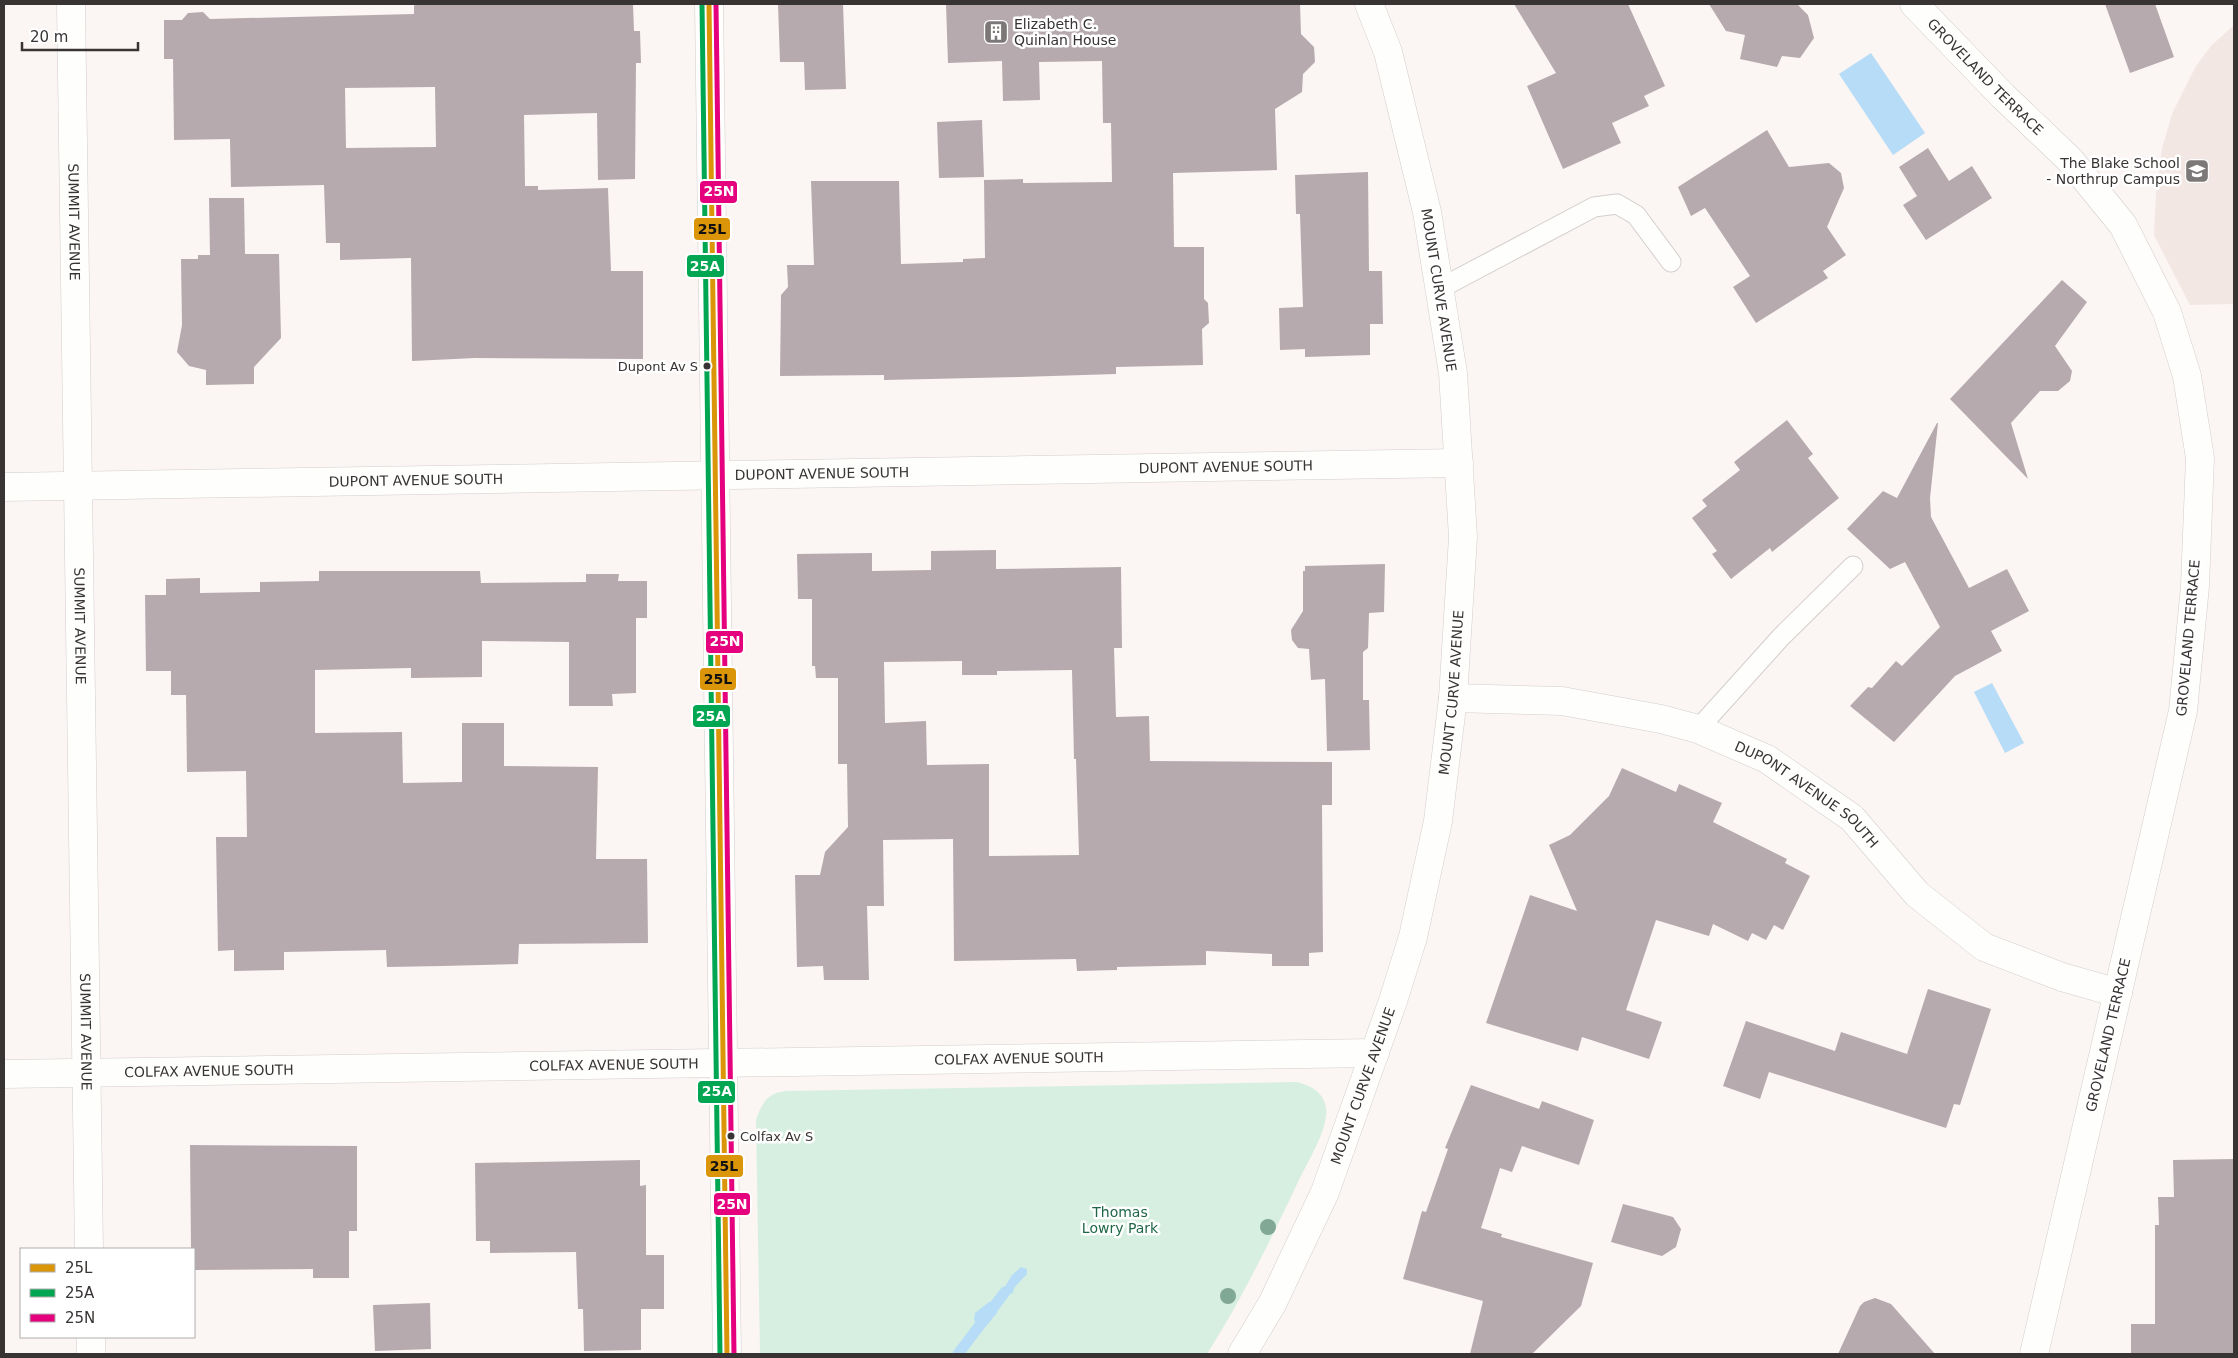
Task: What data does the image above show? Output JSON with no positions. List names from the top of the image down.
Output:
{
  "streets": {
    "street": [
      "GROVELAND TERRACE",
      "SUMMIT AVENUE",
      "MOUNT CURVE AVENUE",
      "DUPONT AVENUE SOUTH",
      "COLFAX AVENUE SOUTH"
    ]
  },
  "crossings": [
    ["GROVELAND TERRACE", "DUPONT AVENUE SOUTH"],
    ["SUMMIT AVENUE", "DUPONT AVENUE SOUTH"],
    ["SUMMIT AVENUE", "COLFAX AVENUE SOUTH"],
    ["MOUNT CURVE AVENUE", "DUPONT AVENUE SOUTH"],
    ["MOUNT CURVE AVENUE", "COLFAX AVENUE SOUTH"]
  ],
  "parks": ["Thomas Lowry Park"],
  "places": {
    "building": ["Elizabeth C. Quinlan House"],
    "school or university": ["The Blake School - Northrup Campus"],
    "other": ["Dupont Av S", "Colfax Av S"]
  },
  "lines": ["transit line 25L", "transit line 25A", "transit line 25N"],
  "legend": ["25L", "25A", "25N"],
  "scale_bar": "20 m"
}
